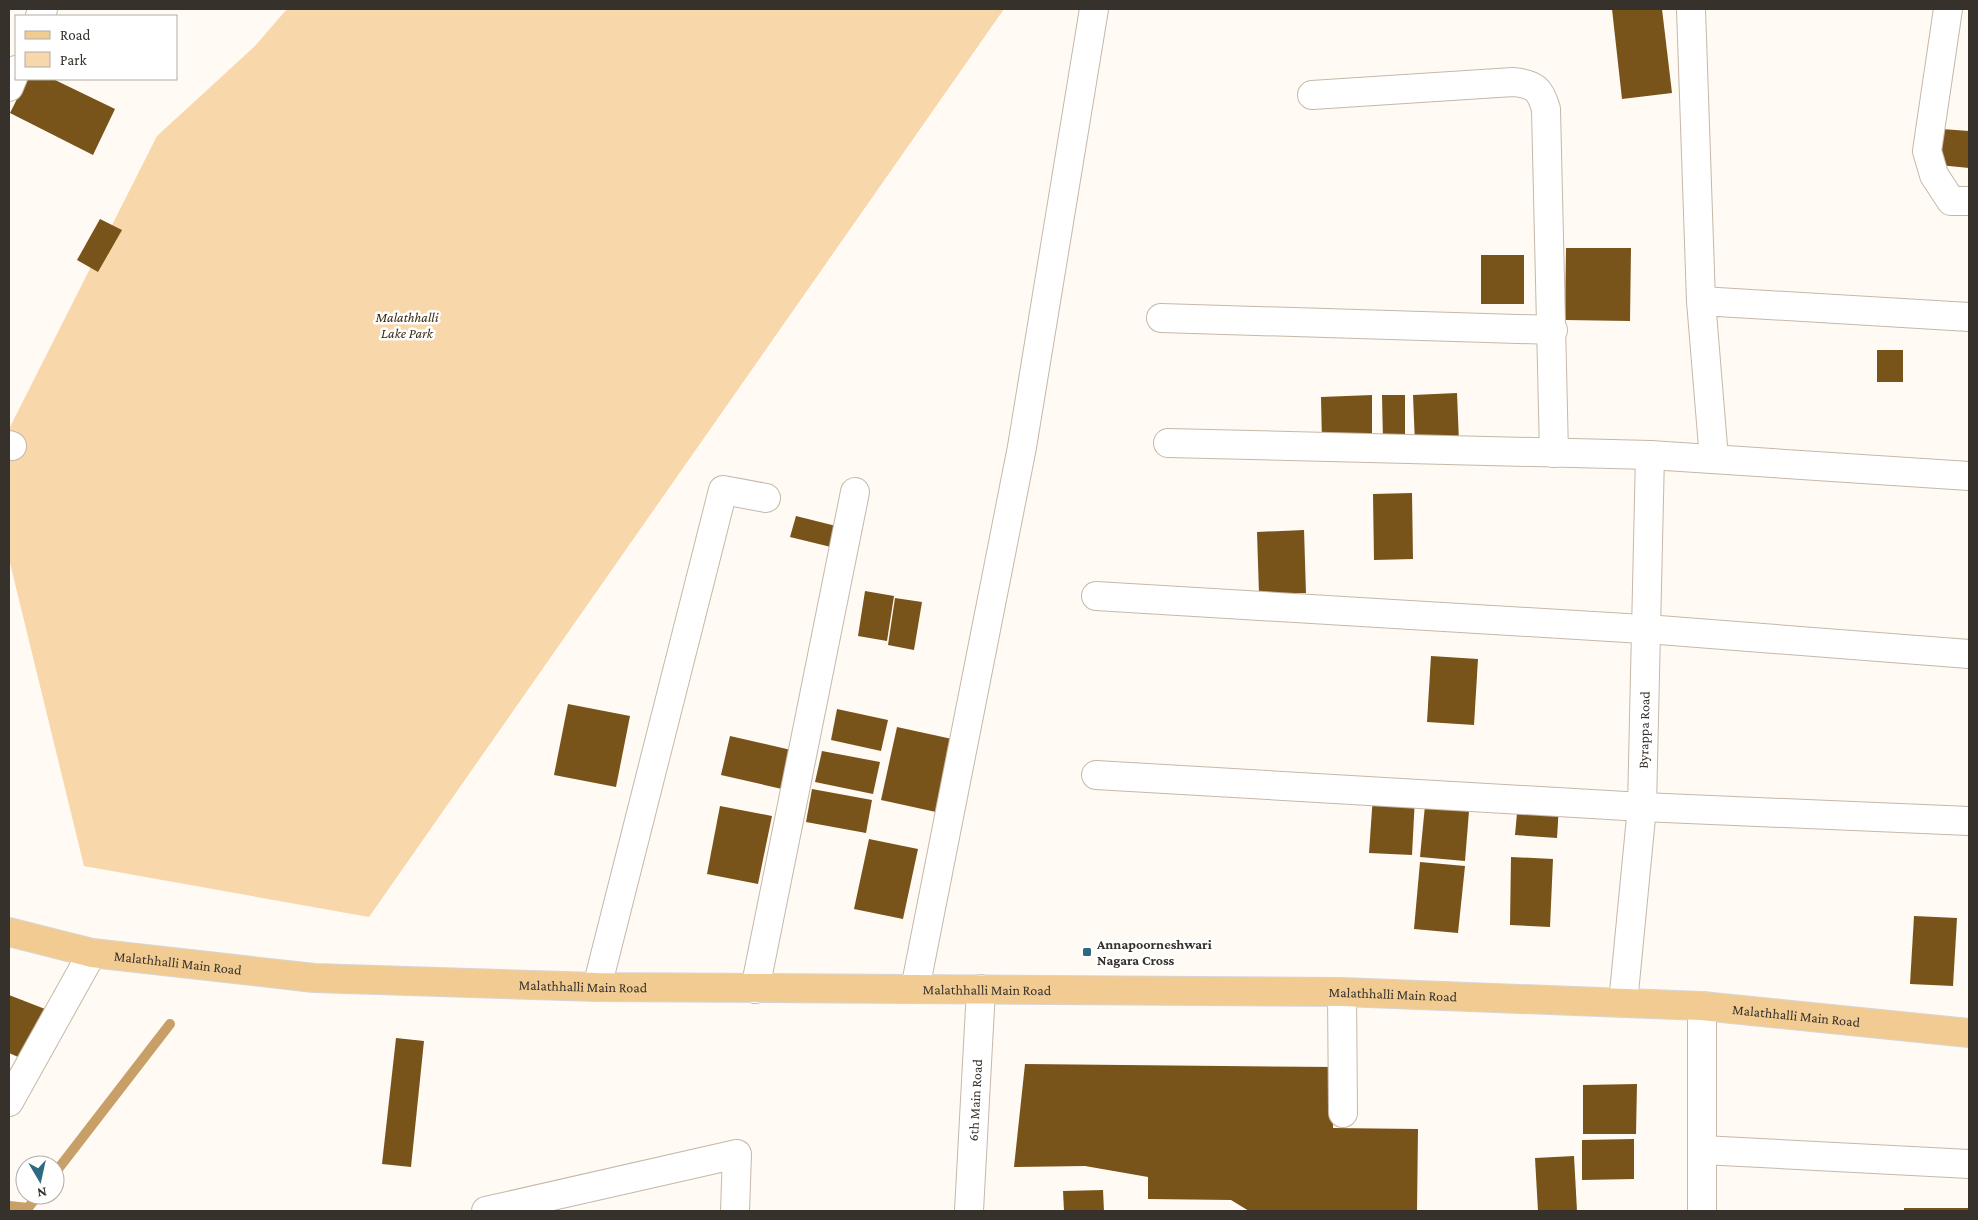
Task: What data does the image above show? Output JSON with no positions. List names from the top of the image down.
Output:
{
  "streets": {
    "main road": ["Malathhalli Main Road"],
    "street": ["Byrappa Road", "6th Main Road"]
  },
  "crossings": [
    ["Byrappa Road", "Malathhalli Main Road"],
    ["Malathhalli Main Road", "6th Main Road"]
  ],
  "parks": ["Malathhalli Lake Park"],
  "places": {
    "transit": ["Annapoorneshwari Nagara Cross"]
  },
  "legend": ["Road", "Park"],
  "north": "bottom"
}
